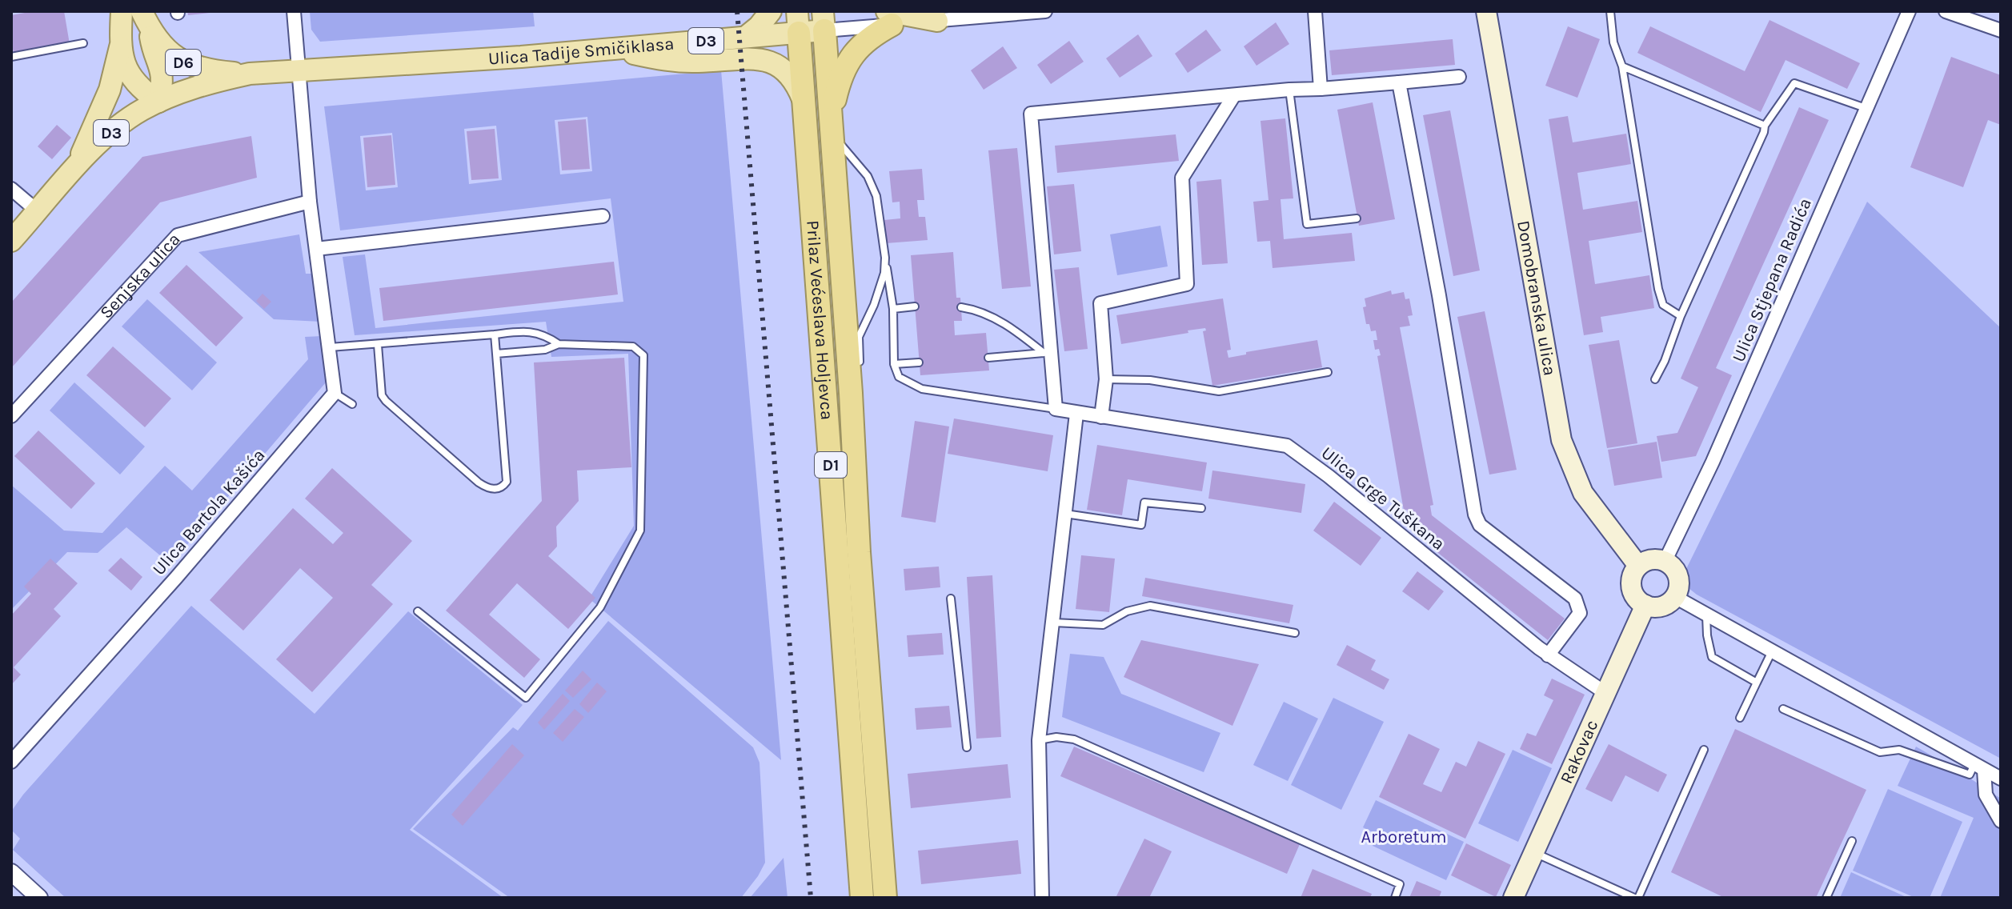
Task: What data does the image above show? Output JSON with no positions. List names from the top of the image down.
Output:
{
  "streets": {
    "highway": ["Prilaz Većeslava Holjevca", "D1"],
    "main road": [
      "D3",
      "Ulica Tadije Smičiklasa",
      "D6",
      "Domobranska ulica",
      "Rakovac"
    ],
    "street": [
      "Senjska ulica",
      "Ulica Stjepana Radića",
      "Ulica Grge Tuškana",
      "Ulica Bartola Kašića"
    ]
  },
  "crossings": [
    ["D3", "Ulica Tadije Smičiklasa"],
    ["D3", "D6"],
    ["Ulica Tadije Smičiklasa", "D6"],
    ["Ulica Tadije Smičiklasa", "Prilaz Većeslava Holjevca"],
    ["Ulica Stjepana Radića", "Domobranska ulica"],
    ["Ulica Stjepana Radića", "Rakovac"],
    ["Domobranska ulica", "Rakovac"],
    ["Ulica Grge Tuškana", "Rakovac"]
  ],
  "parks": ["Arboretum"]
}
